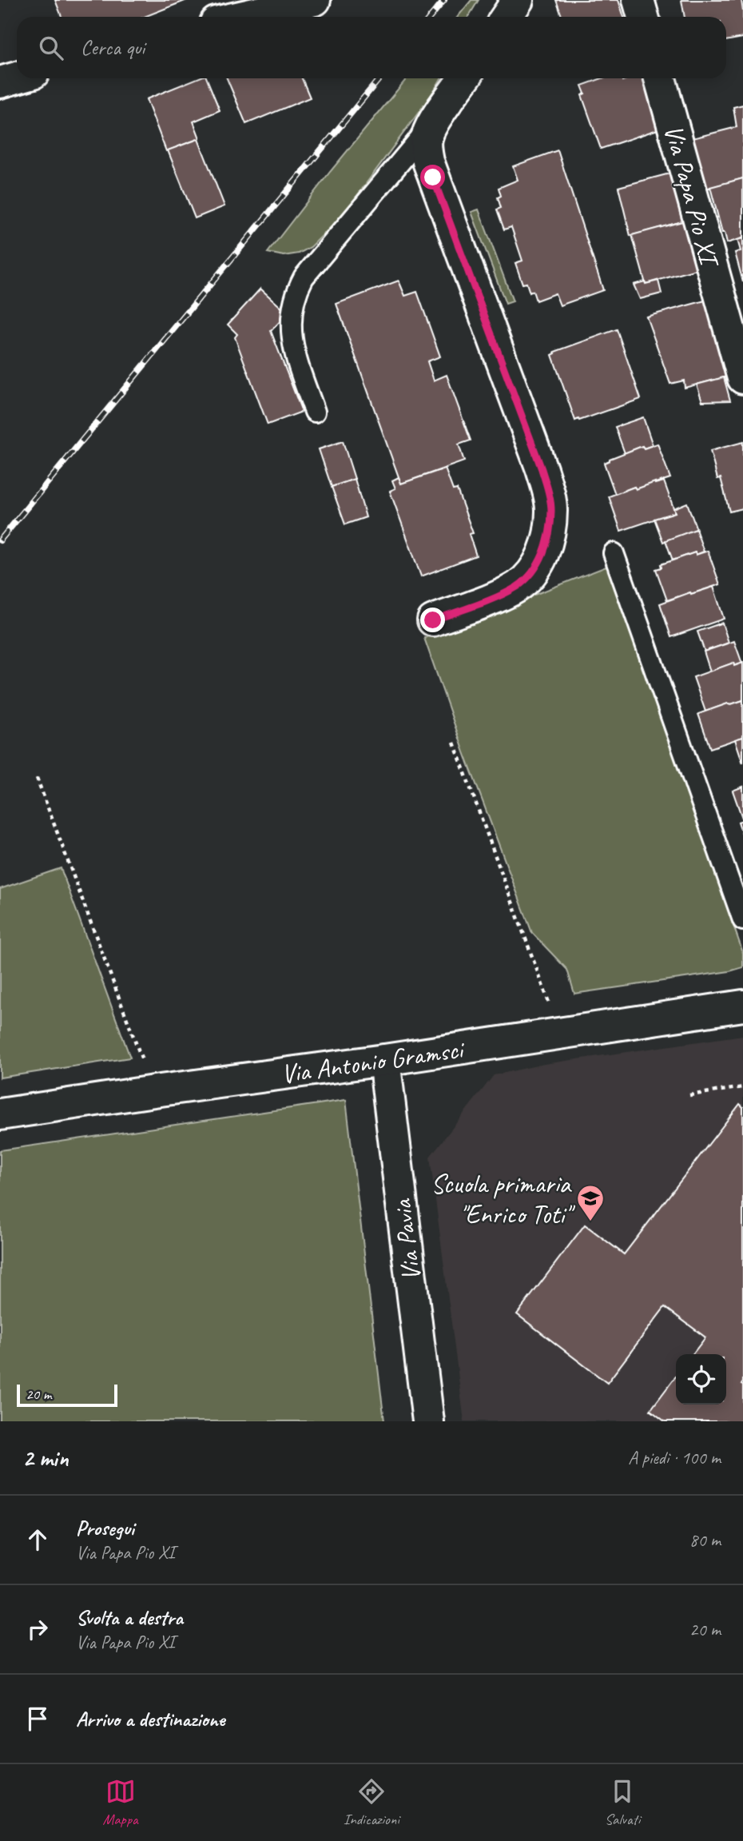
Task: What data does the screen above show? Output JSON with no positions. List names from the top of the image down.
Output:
{
  "streets": {
    "street": ["Via Papa Pio XI", "Via Antonio Gramsci", "Via Pavia"]
  },
  "crossings": [
    ["Via Antonio Gramsci", "Via Pavia"]
  ],
  "places": {
    "school or university": ["Scuola primaria \"Enrico Toti\""]
  },
  "scale_bar": "20 m",
  "page": {
    "search": "Cerca qui",
    "scale": "20 m",
    "heading": ["2 min", "A piedi · 100 m"],
    "list": [
      ["Prosegui", "Via Papa Pio XI", "80 m"],
      ["Svolta a destra", "Via Papa Pio XI", "20 m"],
      "Arrivo a destinazione"
    ],
    "nav": ["Mappa", "Indicazioni", "Salvati"]
  }
}
